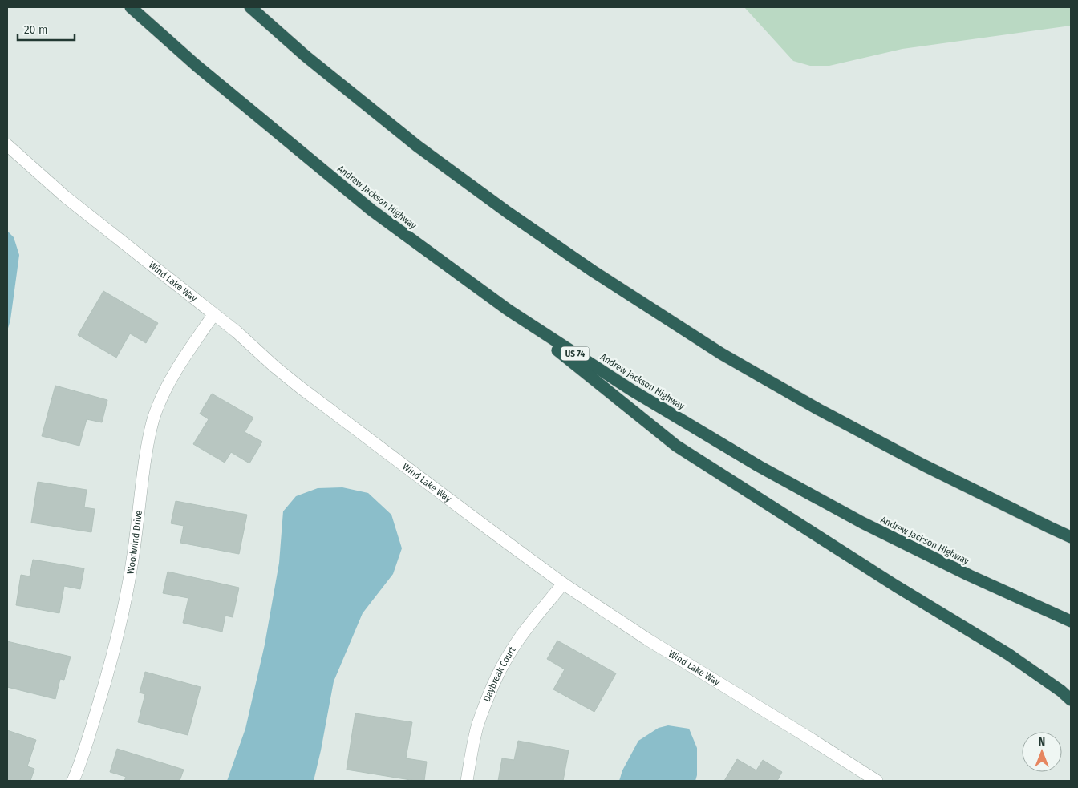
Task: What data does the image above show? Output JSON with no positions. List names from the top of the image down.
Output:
{
  "streets": {
    "highway": ["Andrew Jackson Highway", "US 74"],
    "street": ["Wind Lake Way", "Woodwind Drive", "Daybreak Court"]
  },
  "crossings": [
    ["Wind Lake Way", "Woodwind Drive"],
    ["Wind Lake Way", "Daybreak Court"]
  ],
  "scale_bar": "20 m",
  "north": "top"
}
